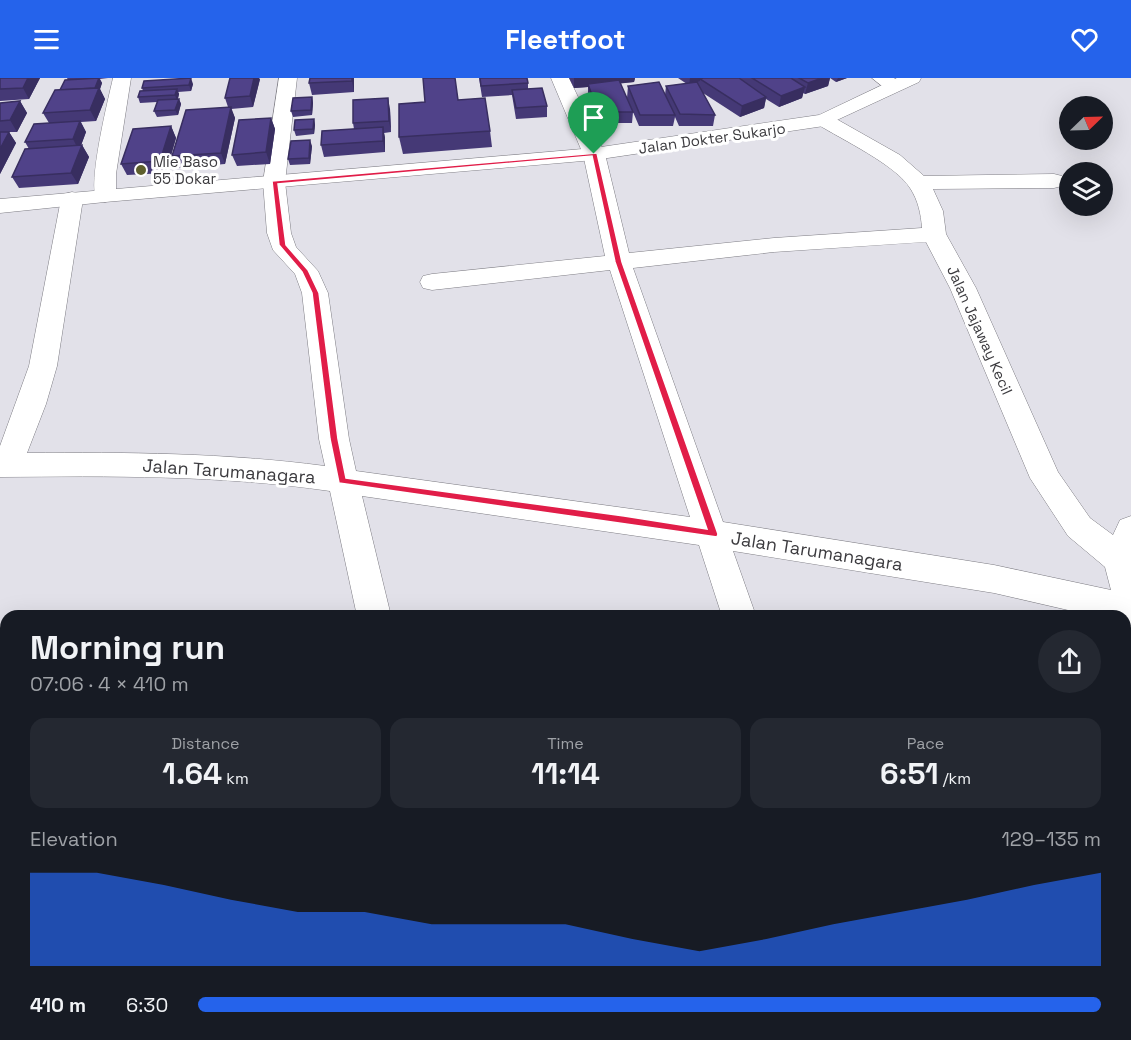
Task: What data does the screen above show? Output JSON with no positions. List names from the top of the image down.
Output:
{
  "streets": {
    "street": ["Jalan Dokter Sukarjo", "Jalan Jajaway Kecil", "Jalan Tarumanagara"]
  },
  "crossings": [
    ["Jalan Dokter Sukarjo", "Jalan Jajaway Kecil"]
  ],
  "places": ["Mie Baso 55 Dokar"],
  "north": "top right",
  "page": {
    "header": "Fleetfoot",
    "heading": ["Morning run", "07:06 · 4 × 410 m"],
    "stats": [
      ["Distance", "1.64 km"],
      ["Time", "11:14"],
      ["Pace", "6:51 /km"]
    ],
    "chart": ["Elevation", "129–135 m"],
    "list": [
      {
        "name": "410 m",
        "note": "6:30"
      }
    ]
  }
}
